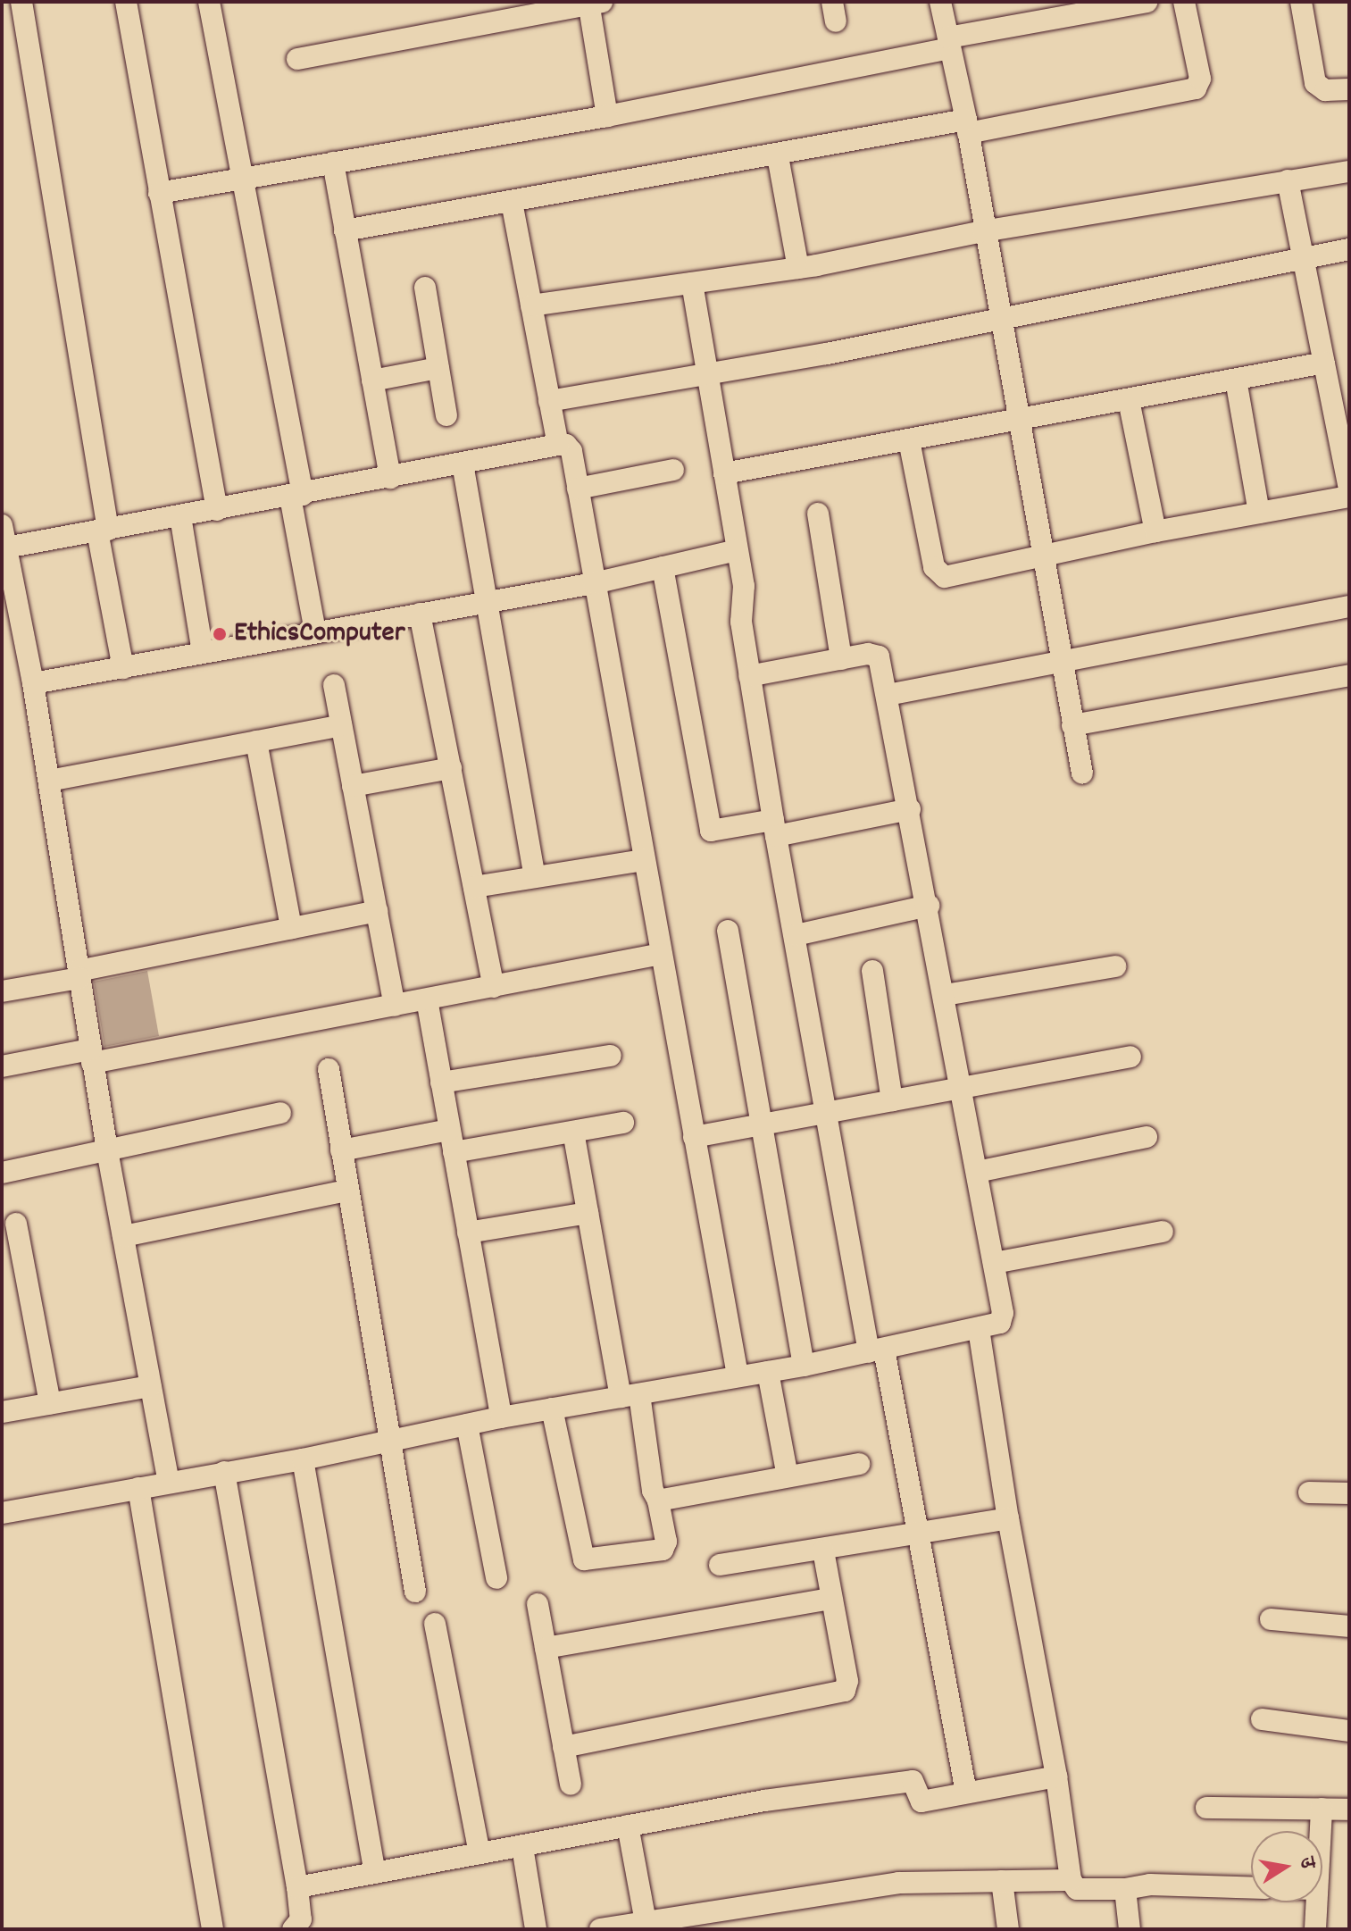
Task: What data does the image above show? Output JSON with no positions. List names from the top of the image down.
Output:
{
  "places": ["EthicsComputer"],
  "north": "right"
}
